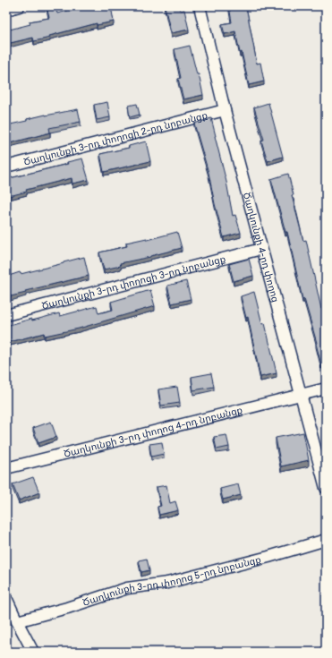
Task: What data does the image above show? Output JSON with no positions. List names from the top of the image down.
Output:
{
  "streets": {
    "street": [
      "Ծաղկունքի 3-րդ փողոցի 2-րդ նրբանցք",
      "Ծաղկունքի 4-րդ փողոց",
      "Ծաղկունքի 3-րդ փողոցի 3-րդ նրբանցք",
      "Ծաղկունքի 3-րդ փողոց 4-րդ նրբանցք",
      "Ծաղկունքի 3-րդ փողոց 5-րդ նրբանցք"
    ]
  },
  "crossings": [
    ["Ծաղկունքի 3-րդ փողոցի 2-րդ նրբանցք", "Ծաղկունքի 4-րդ փողոց"],
    ["Ծաղկունքի 4-րդ փողոց", "Ծաղկունքի 3-րդ փողոցի 3-րդ նրբանցք"],
    ["Ծաղկունքի 4-րդ փողոց", "Ծաղկունքի 3-րդ փողոց 4-րդ նրբանցք"]
  ]
}
